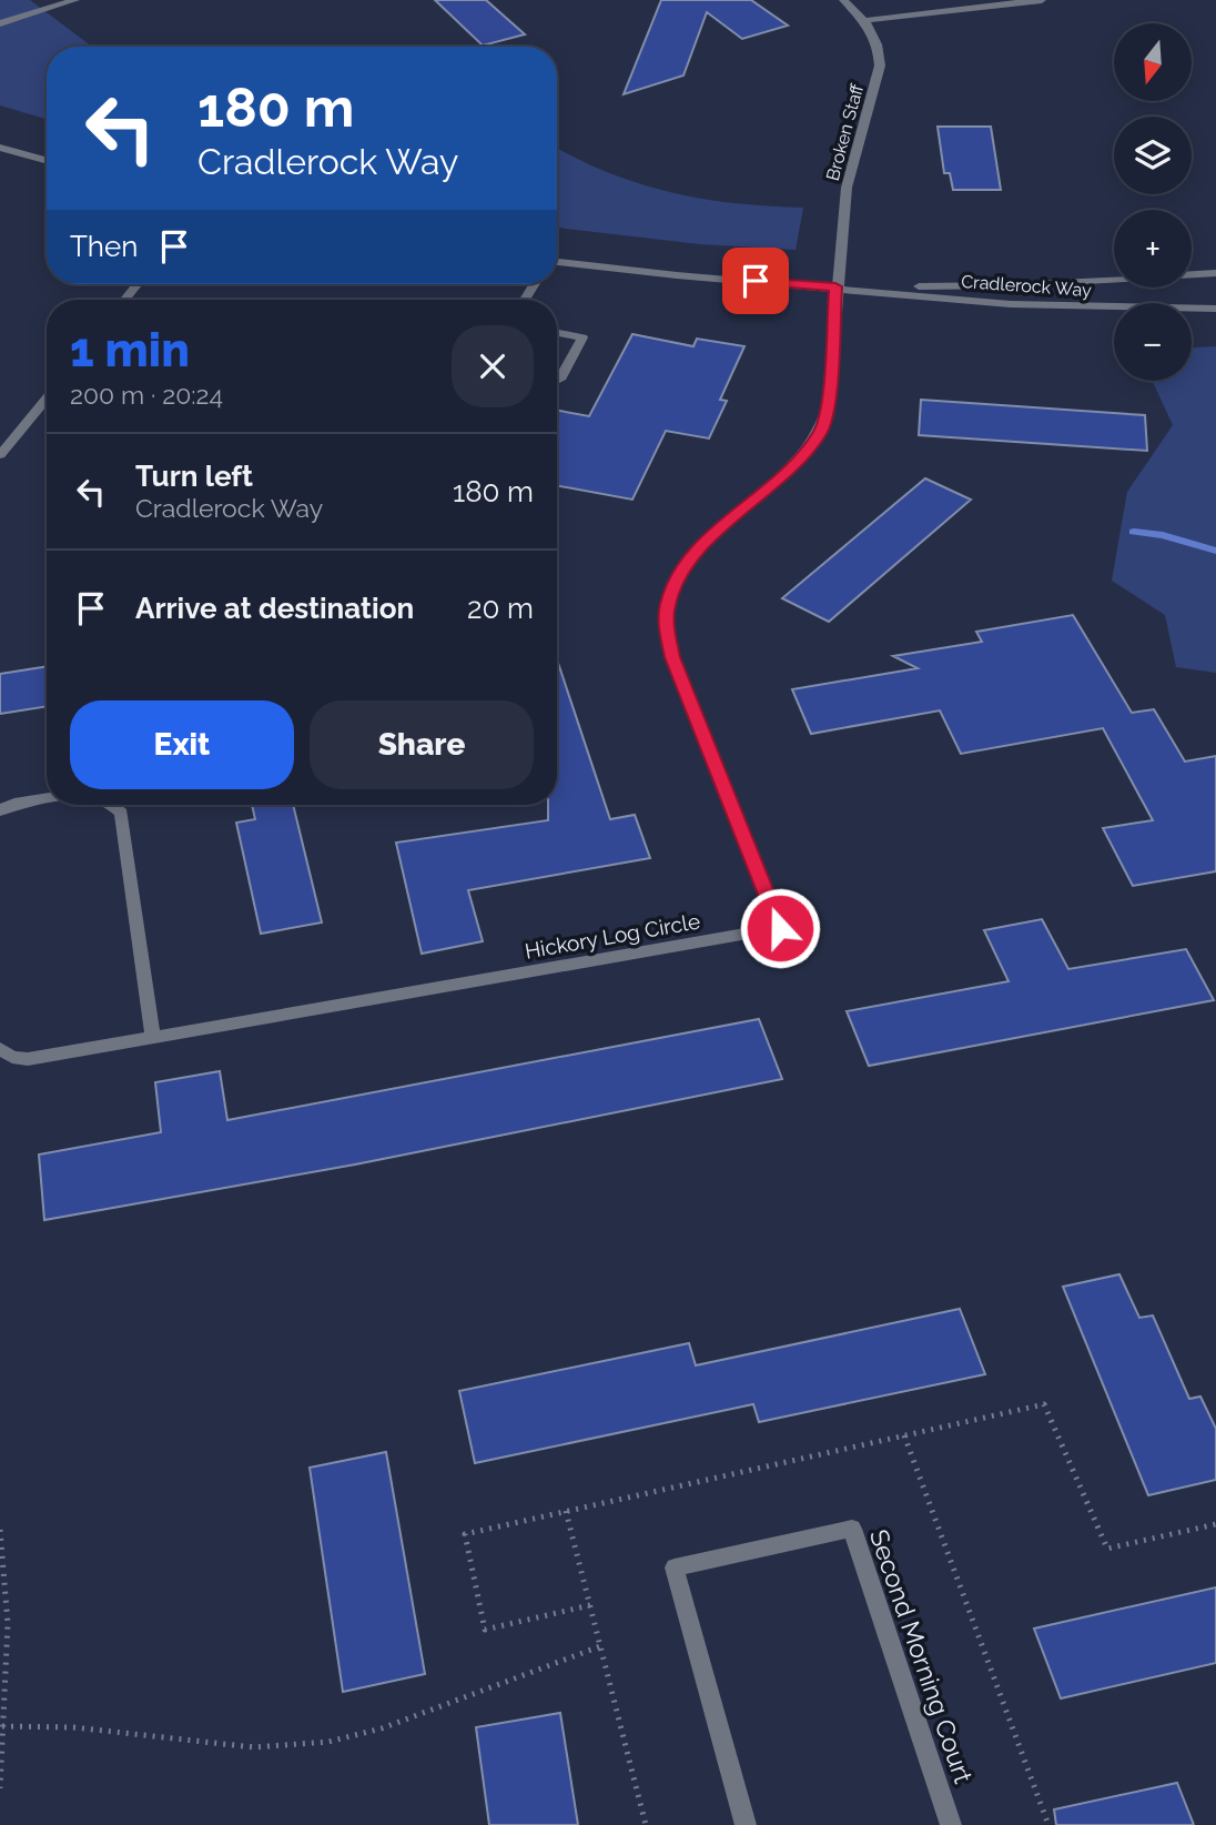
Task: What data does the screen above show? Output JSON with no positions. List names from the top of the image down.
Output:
{
  "streets": {
    "street": [
      "Broken Staff",
      "Cradlerock Way",
      "Hickory Log Circle",
      "Second Morning Court"
    ]
  },
  "crossings": [
    ["Broken Staff", "Cradlerock Way"],
    ["Broken Staff", "Hickory Log Circle"],
    ["Cradlerock Way", "Hickory Log Circle"]
  ],
  "north": "bottom",
  "page": {
    "map_buttons": ["+", "−"],
    "turn": ["180 m", "Cradlerock Way"],
    "then": "Then",
    "heading": ["1 min", "200 m · 20:24"],
    "list": [
      {
        "name": "Turn left",
        "note": "Cradlerock Way",
        "value": "180 m"
      },
      {
        "name": "Arrive at destination",
        "value": "20 m"
      }
    ],
    "buttons": ["Exit", "Share"]
  }
}
